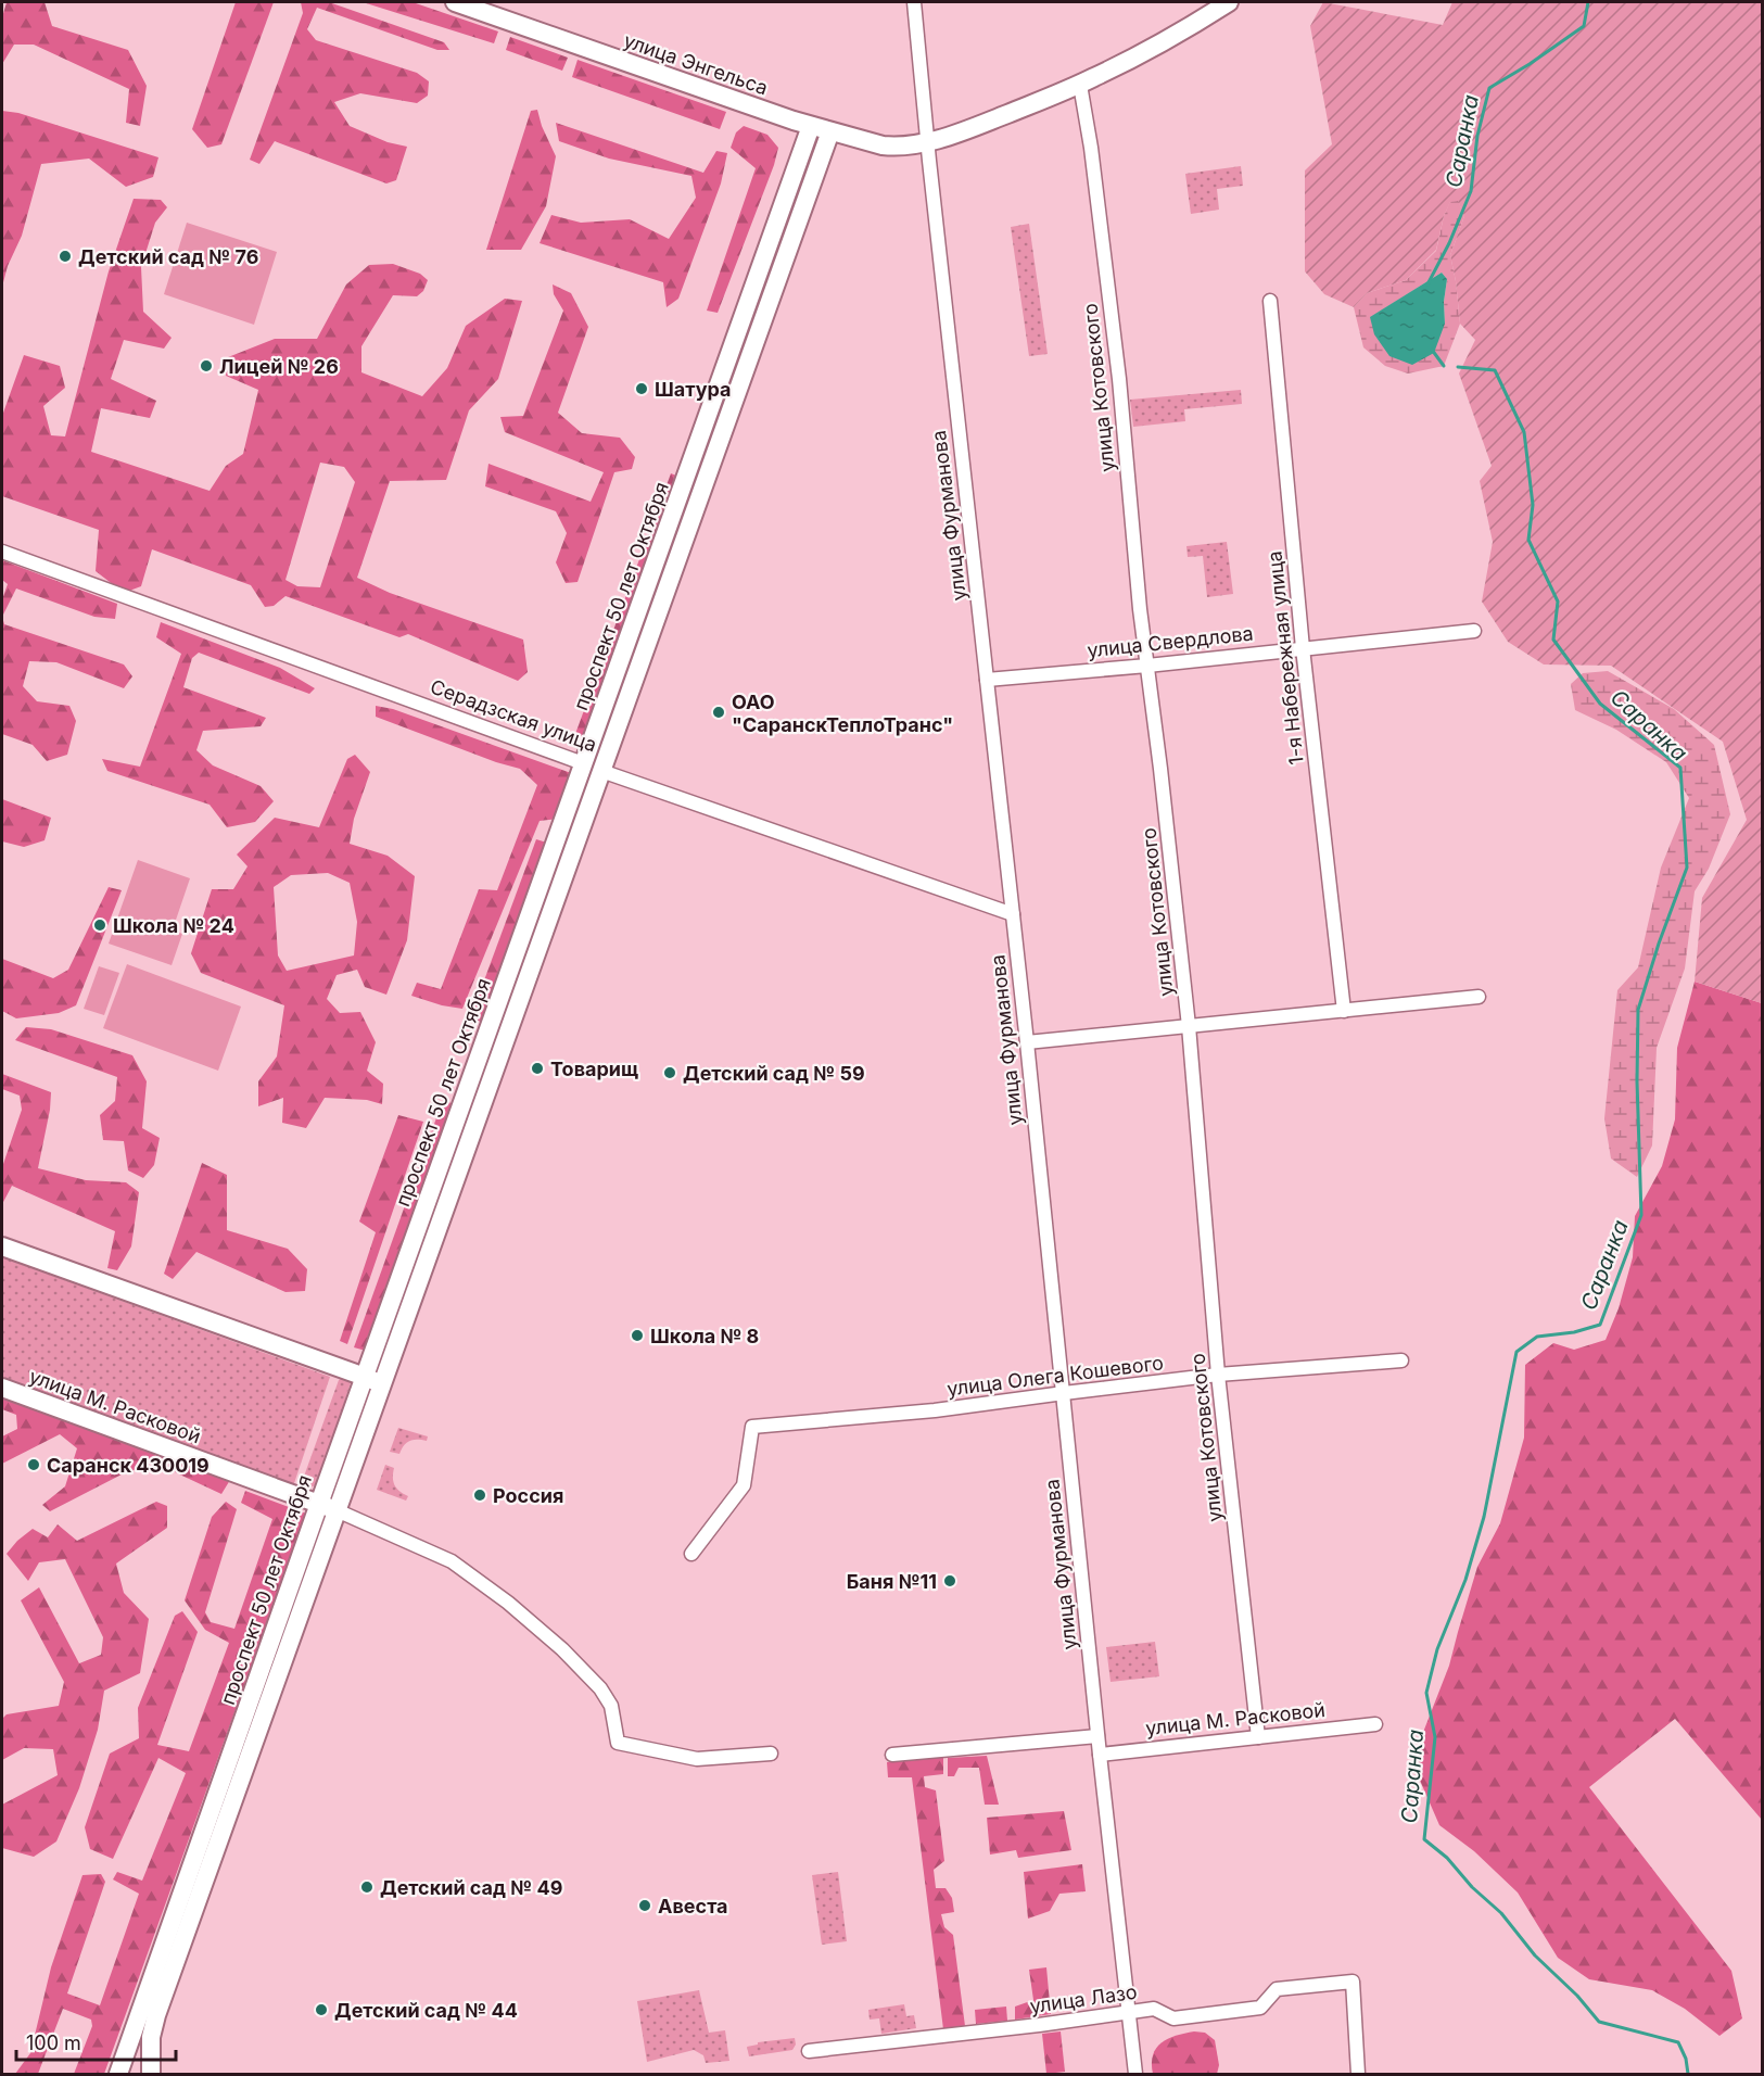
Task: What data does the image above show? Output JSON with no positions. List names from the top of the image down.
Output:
{
  "streets": {
    "main road": [
      "улица Энгельса",
      "проспект 50 лет Октября",
      "Серадзская улица",
      "улица М. Расковой"
    ],
    "street": [
      "улица Котовского",
      "улица Фурманова",
      "улица Свердлова",
      "1-я Набережная улица",
      "улица Олега Кошевого",
      "улица Лазо"
    ]
  },
  "crossings": [
    ["улица Энгельса", "улица Котовского"],
    ["улица Энгельса", "улица Фурманова"],
    ["улица Энгельса", "проспект 50 лет Октября"],
    ["улица Котовского", "улица Свердлова"],
    ["улица Котовского", "улица Олега Кошевого"],
    ["улица Котовского", "улица М. Расковой"],
    ["улица Фурманова", "улица Свердлова"],
    ["улица Фурманова", "Серадзская улица"],
    ["улица Фурманова", "улица Олега Кошевого"],
    ["улица Фурманова", "улица М. Расковой"],
    ["улица Фурманова", "улица Лазо"],
    ["проспект 50 лет Октября", "Серадзская улица"],
    ["проспект 50 лет Октября", "улица М. Расковой"],
    ["улица Свердлова", "1-я Набережная улица"]
  ],
  "water": ["Саранка"],
  "places": [
    "Детский сад № 76",
    "Лицей № 26",
    "Шатура",
    "ОАО \"СаранскТеплоТранс\"",
    "Школа № 24",
    "Товарищ",
    "Детский сад № 59",
    "Школа № 8",
    "Саранск 430019",
    "Россия",
    "Баня №11",
    "Детский сад № 49",
    "Авеста",
    "Детский сад № 44"
  ],
  "scale_bar": "100 m"
}
